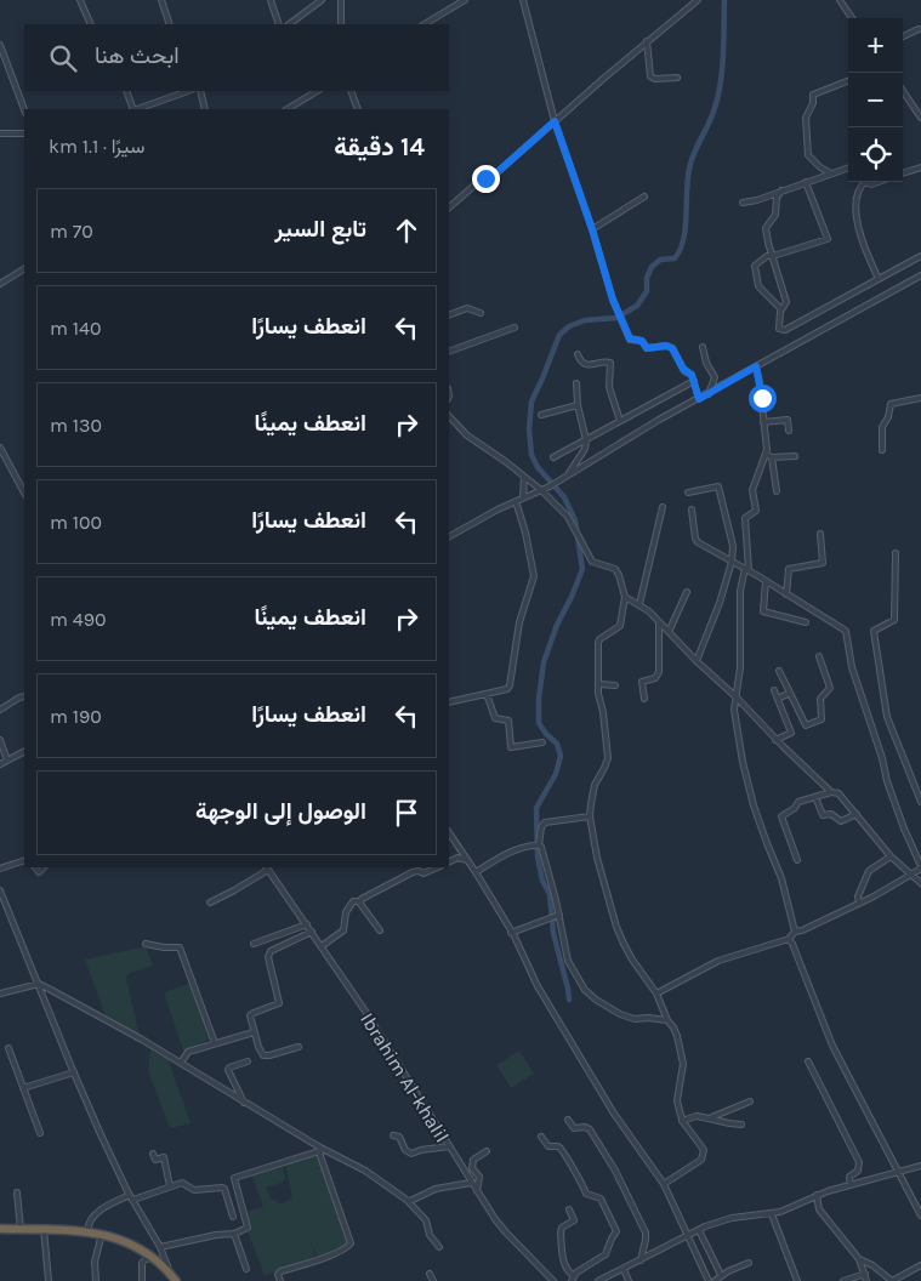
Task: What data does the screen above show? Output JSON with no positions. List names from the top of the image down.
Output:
{
  "streets": {
    "street": ["Ibrahim Al-khalil"]
  },
  "page": {
    "map_buttons": ["+", "−"],
    "search": "ابحث هنا",
    "heading": ["14 دقيقة", "سيرًا · 1.1 km"],
    "list": [
      ["تابع السير", "70 m"],
      ["انعطف يسارًا", "140 m"],
      ["انعطف يمينًا", "130 m"],
      ["انعطف يسارًا", "100 m"],
      ["انعطف يمينًا", "490 m"],
      ["انعطف يسارًا", "190 m"],
      "الوصول إلى الوجهة"
    ]
  }
}
